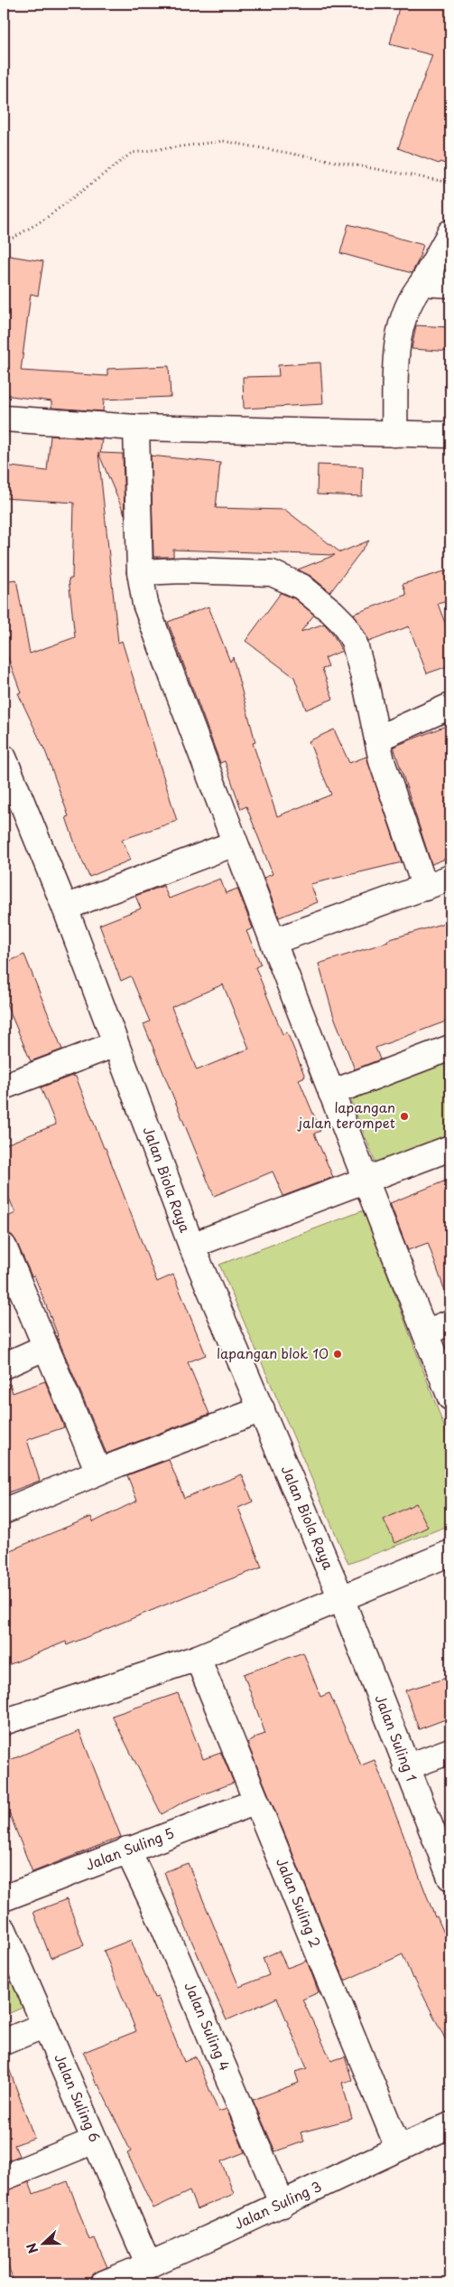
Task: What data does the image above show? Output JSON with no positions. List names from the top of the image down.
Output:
{
  "streets": {
    "street": [
      "Jalan Biola Raya",
      "Jalan Suling 1",
      "Jalan Suling 5",
      "Jalan Suling 2",
      "Jalan Suling 4",
      "Jalan Suling 6",
      "Jalan Suling 3"
    ]
  },
  "crossings": [
    ["Jalan Biola Raya", "Jalan Suling 1"],
    ["Jalan Suling 5", "Jalan Suling 2"],
    ["Jalan Suling 5", "Jalan Suling 4"],
    ["Jalan Suling 2", "Jalan Suling 3"],
    ["Jalan Suling 4", "Jalan Suling 3"],
    ["Jalan Suling 6", "Jalan Suling 3"]
  ],
  "places": ["lapangan jalan terompet", "lapangan blok 10"],
  "north": "left"
}
